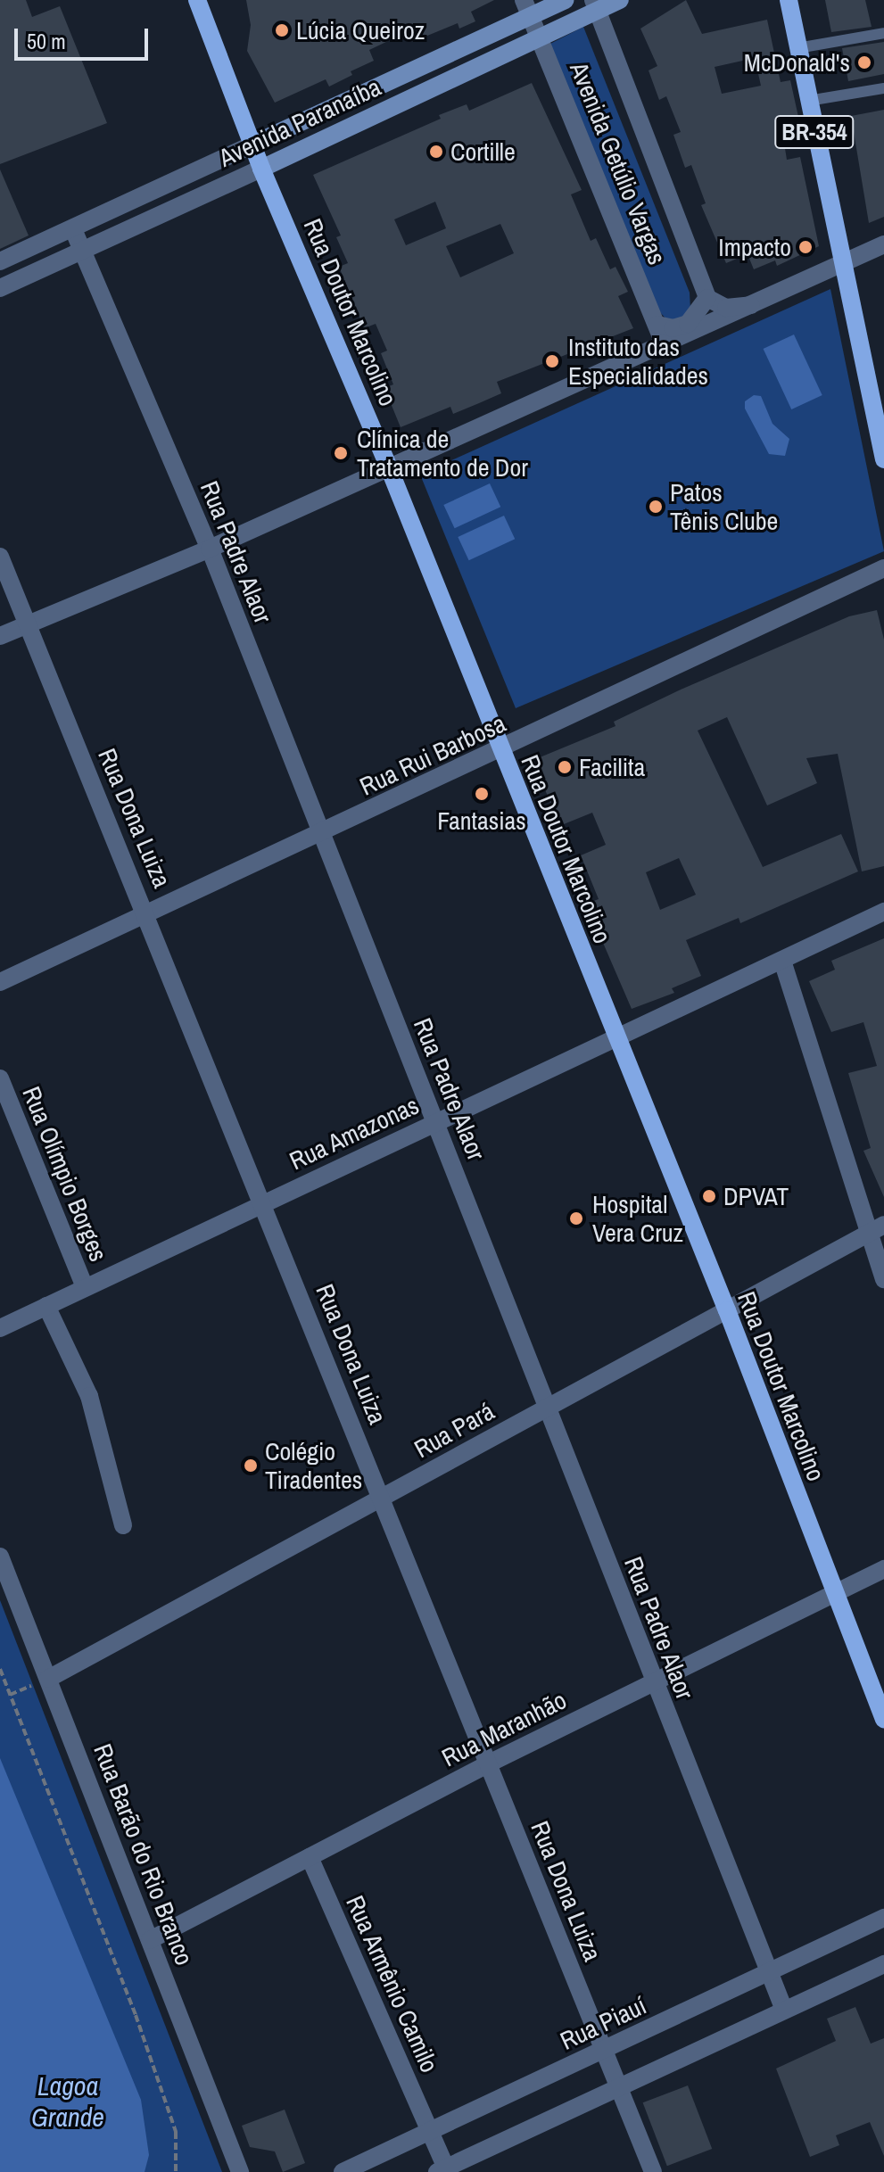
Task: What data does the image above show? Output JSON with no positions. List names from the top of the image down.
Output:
{
  "streets": {
    "main road": ["Avenida Paranaíba", "BR-354", "Rua Doutor Marcolino"],
    "street": [
      "Avenida Getúlio Vargas",
      "Rua Padre Alaor",
      "Rua Rui Barbosa",
      "Rua Dona Luiza",
      "Rua Amazonas",
      "Rua Olímpio Borges",
      "Rua Pará",
      "Rua Maranhão",
      "Rua Barão do Rio Branco",
      "Rua Armênio Camilo",
      "Rua Piauí"
    ]
  },
  "crossings": [
    ["Avenida Paranaíba", "Avenida Getúlio Vargas"],
    ["Avenida Paranaíba", "Rua Doutor Marcolino"],
    ["Avenida Paranaíba", "Rua Padre Alaor"],
    ["Rua Doutor Marcolino", "Rua Rui Barbosa"],
    ["Rua Doutor Marcolino", "Rua Amazonas"],
    ["Rua Doutor Marcolino", "Rua Pará"],
    ["Rua Doutor Marcolino", "Rua Maranhão"],
    ["Rua Padre Alaor", "Rua Rui Barbosa"],
    ["Rua Padre Alaor", "Rua Amazonas"],
    ["Rua Padre Alaor", "Rua Pará"],
    ["Rua Padre Alaor", "Rua Maranhão"],
    ["Rua Padre Alaor", "Rua Piauí"],
    ["Rua Rui Barbosa", "Rua Dona Luiza"],
    ["Rua Dona Luiza", "Rua Amazonas"],
    ["Rua Dona Luiza", "Rua Pará"],
    ["Rua Dona Luiza", "Rua Maranhão"],
    ["Rua Dona Luiza", "Rua Piauí"],
    ["Rua Amazonas", "Rua Olímpio Borges"],
    ["Rua Pará", "Rua Barão do Rio Branco"],
    ["Rua Maranhão", "Rua Barão do Rio Branco"],
    ["Rua Maranhão", "Rua Armênio Camilo"],
    ["Rua Armênio Camilo", "Rua Piauí"]
  ],
  "water": ["Lagoa Grande"],
  "places": [
    "Lúcia Queiroz",
    "McDonald's",
    "Cortille",
    "Impacto",
    "Instituto das Especialidades",
    "Clínica de Tratamento de Dor",
    "Patos Tênis Clube",
    "Facilita",
    "Fantasias",
    "DPVAT",
    "Hospital Vera Cruz",
    "Colégio Tiradentes"
  ],
  "scale_bar": "50 m"
}
